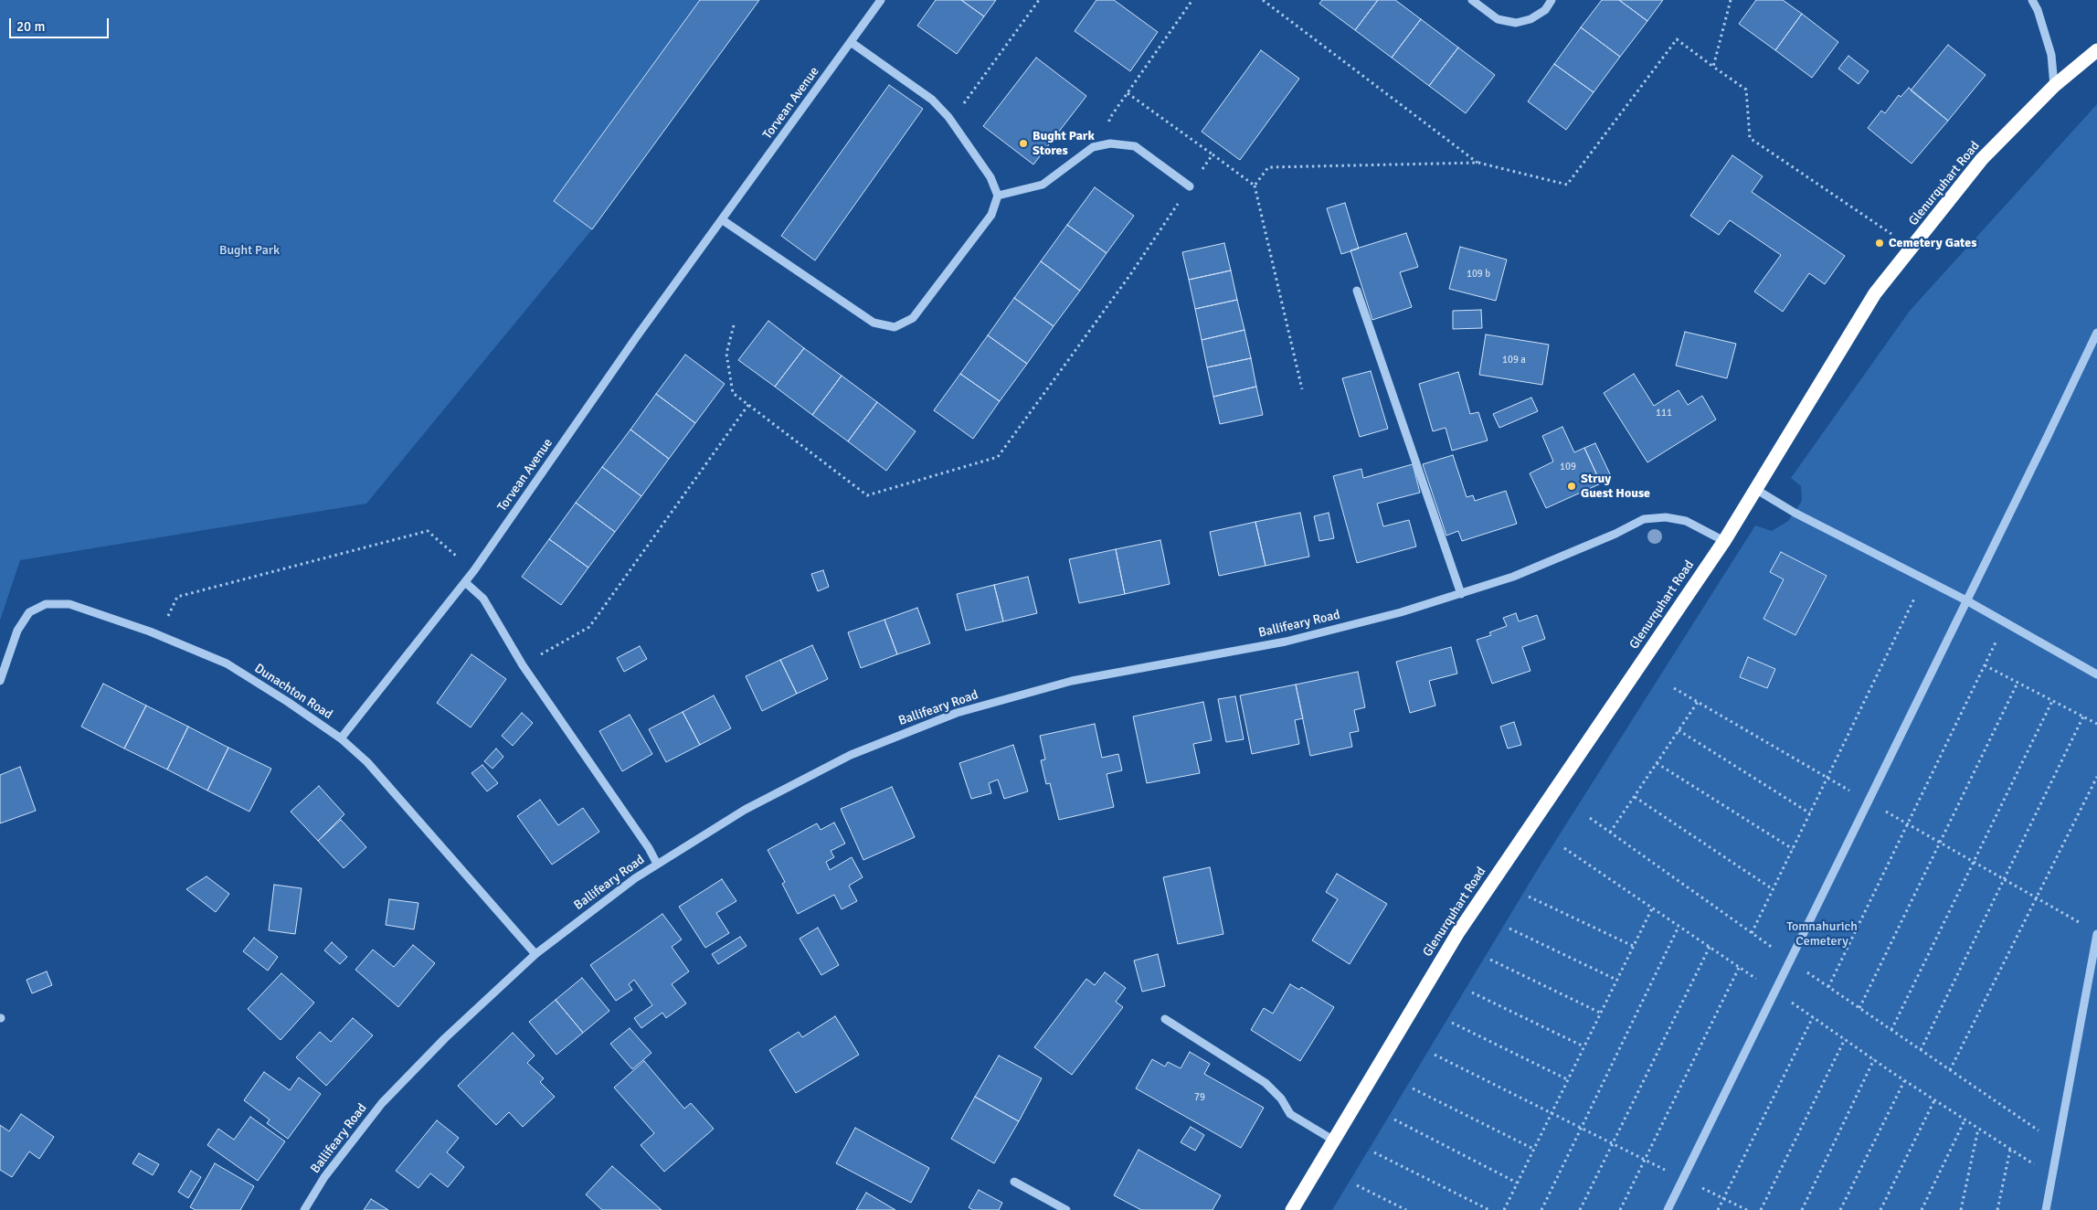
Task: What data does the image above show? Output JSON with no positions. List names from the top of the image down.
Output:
{
  "streets": {
    "highway": ["Glenurquhart Road"],
    "street": ["Torvean Avenue", "Ballifeary Road", "Dunachton Road"]
  },
  "crossings": [
    ["Torvean Avenue", "Dunachton Road"],
    ["Glenurquhart Road", "Ballifeary Road"],
    ["Ballifeary Road", "Dunachton Road"]
  ],
  "parks": ["Bught Park", "Tomnahurich Cemetery"],
  "places": ["Bught Park Stores", "Cemetery Gates", "Struy Guest House"],
  "house_numbers": [
    "109 b",
    "109 a",
    "111",
    "109",
    "79"
  ],
  "scale_bar": "20 m"
}
